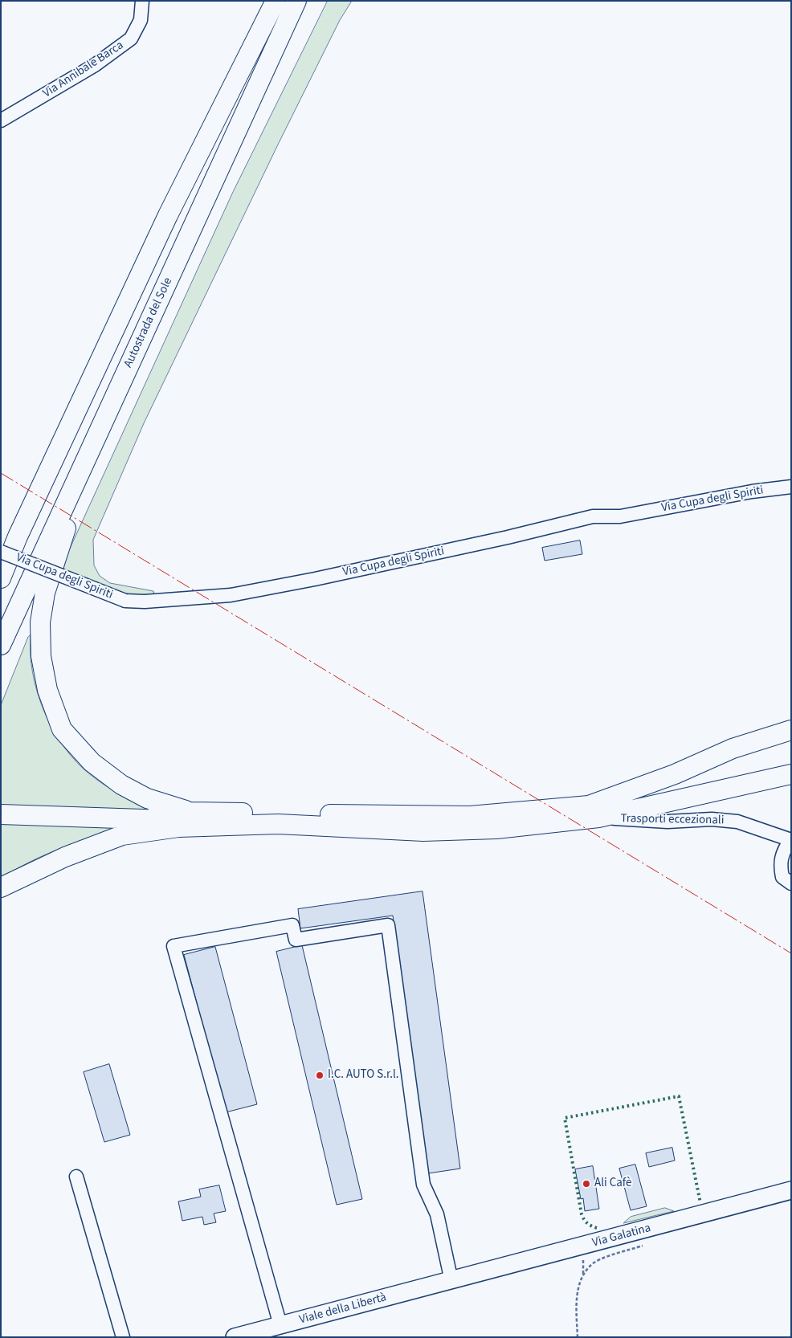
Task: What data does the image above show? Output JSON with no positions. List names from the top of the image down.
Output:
{
  "streets": {
    "highway": ["Autostrada del Sole"],
    "main road": ["Via Galatina", "Viale della Libertà"],
    "street": ["Via Annibale Barca", "Via Cupa degli Spiriti", "Trasporti eccezionali"]
  },
  "crossings": [
    ["Via Galatina", "Viale della Libertà"]
  ],
  "places": ["I.C. AUTO S.r.l.", "Ali Cafè"]
}
